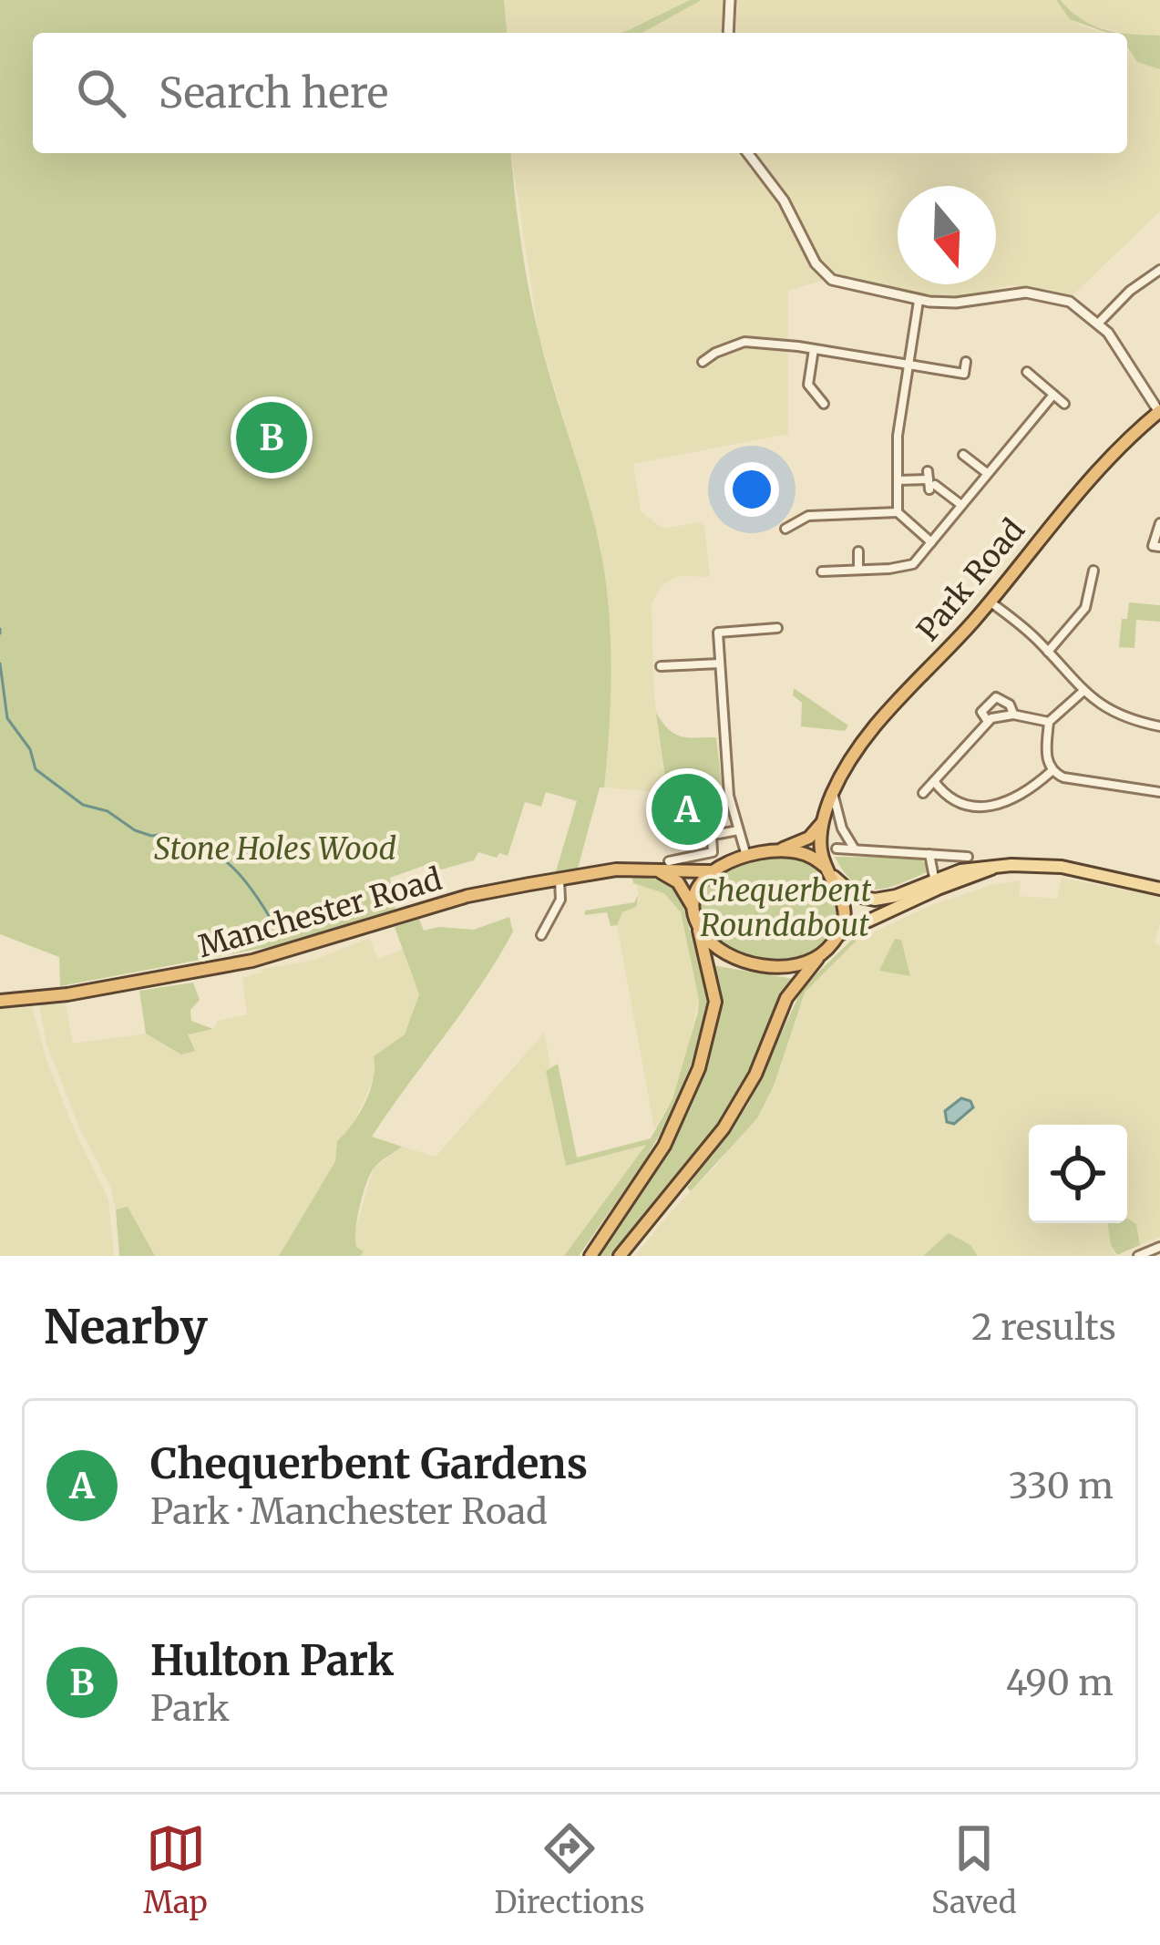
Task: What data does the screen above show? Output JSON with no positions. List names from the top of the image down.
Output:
{
  "streets": {
    "highway": ["Park Road", "Manchester Road"]
  },
  "crossings": [
    ["Park Road", "Manchester Road"]
  ],
  "parks": ["Stone Holes Wood", "Chequerbent Roundabout"],
  "north": "bottom",
  "page": {
    "search": "Search here",
    "pins": ["B", "A"],
    "heading": ["Nearby", "2 results"],
    "list": [
      {
        "mark": "A",
        "name": "Chequerbent Gardens",
        "note": "Park · Manchester Road",
        "value": "330 m"
      },
      {
        "mark": "B",
        "name": "Hulton Park",
        "note": "Park",
        "value": "490 m"
      }
    ],
    "nav": ["Map", "Directions", "Saved"]
  }
}
